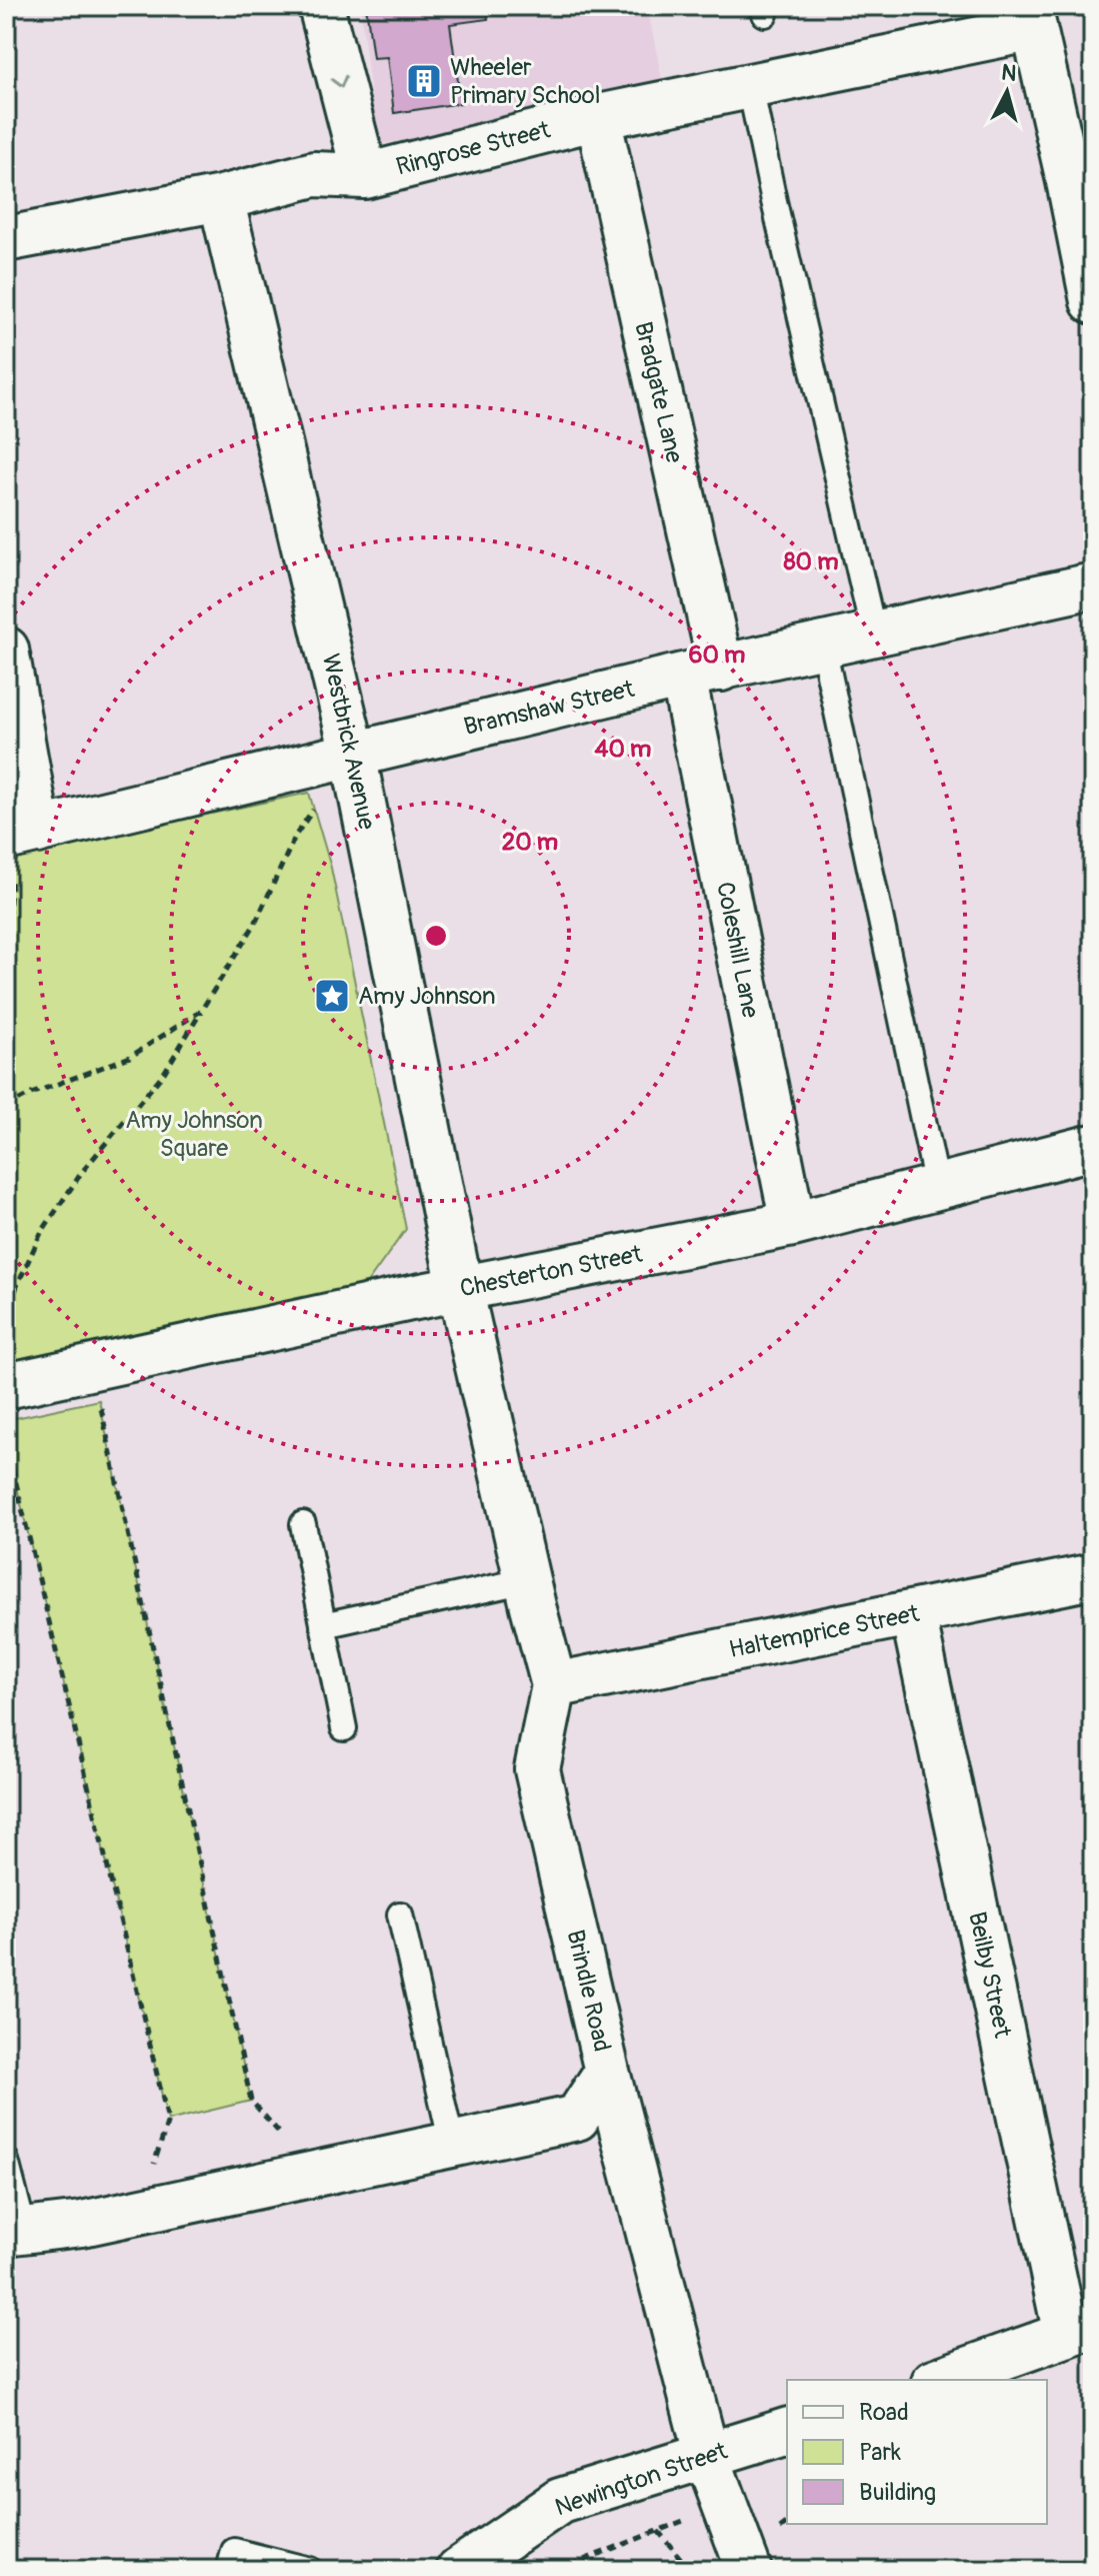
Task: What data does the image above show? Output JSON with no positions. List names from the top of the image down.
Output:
{
  "streets": {
    "street": [
      "Ringrose Street",
      "Bradgate Lane",
      "Bramshaw Street",
      "Westbrick Avenue",
      "Coleshill Lane",
      "Chesterton Street",
      "Haltemprice Street",
      "Beilby Street",
      "Brindle Road",
      "Newington Street"
    ]
  },
  "crossings": [
    ["Ringrose Street", "Bradgate Lane"],
    ["Ringrose Street", "Westbrick Avenue"],
    ["Bradgate Lane", "Bramshaw Street"],
    ["Bradgate Lane", "Coleshill Lane"],
    ["Bramshaw Street", "Westbrick Avenue"],
    ["Bramshaw Street", "Coleshill Lane"],
    ["Westbrick Avenue", "Chesterton Street"],
    ["Westbrick Avenue", "Brindle Road"],
    ["Coleshill Lane", "Chesterton Street"],
    ["Chesterton Street", "Brindle Road"],
    ["Haltemprice Street", "Beilby Street"],
    ["Haltemprice Street", "Brindle Road"]
  ],
  "parks": ["Amy Johnson Square"],
  "places": {
    "building": ["Wheeler Primary School"],
    "place": ["Amy Johnson"]
  },
  "legend": ["Road", "Park", "Building"],
  "north": "top",
  "rings": [
    "80 m",
    "60 m",
    "40 m",
    "20 m"
  ]
}
